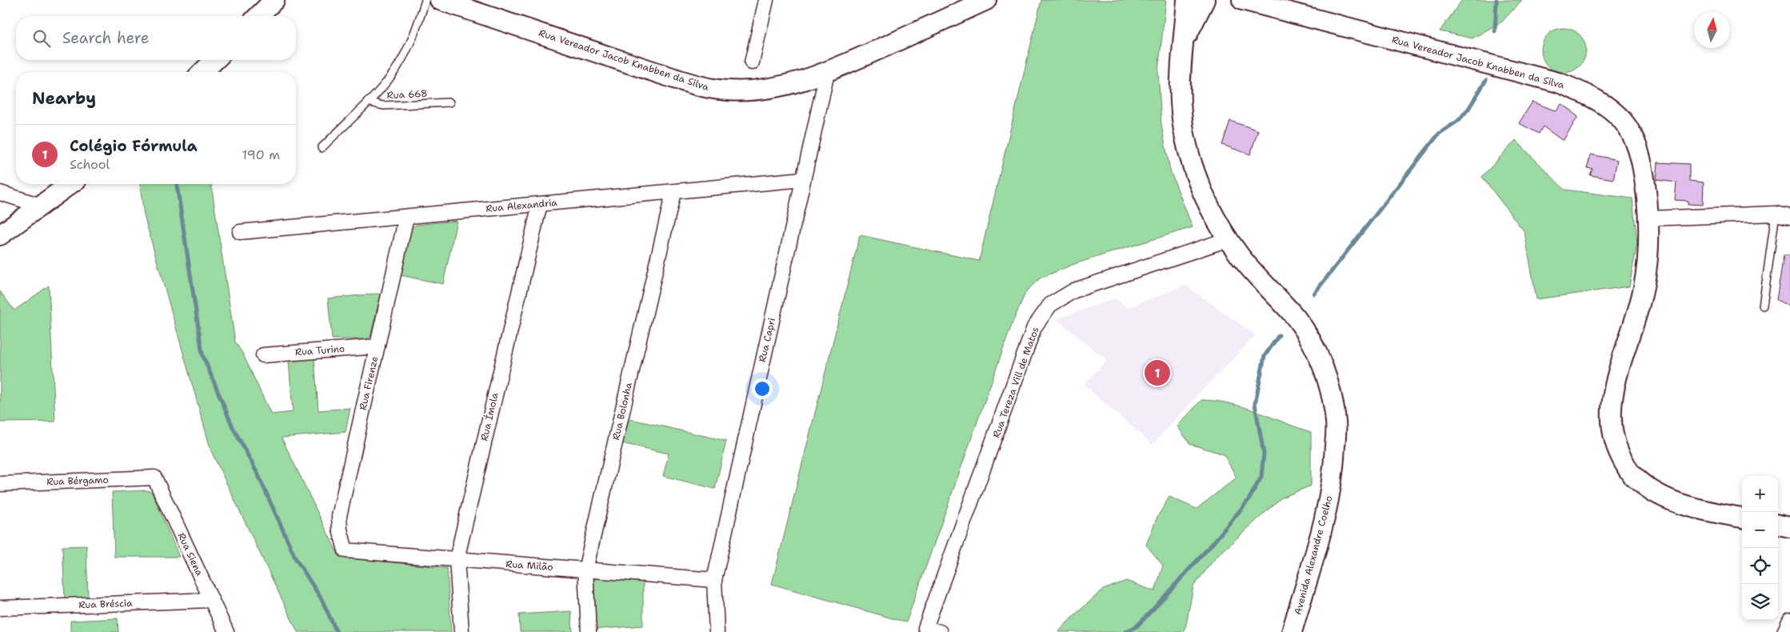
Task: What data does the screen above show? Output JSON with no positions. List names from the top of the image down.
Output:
{
  "streets": {
    "main road": ["Rua Vereador Jacob Knabben da Silva", "Avenida Alexandre Coelho"],
    "street": [
      "Rua Alexandria",
      "Rua Capri",
      "Rua Turino",
      "Rua Tereza Vill de Matos",
      "Rua Firenze",
      "Rua Bolonha",
      "Rua Ímola",
      "Rua Bérgamo",
      "Rua Siena",
      "Rua Milão",
      "Rua Bréscia"
    ],
    "lane": ["Rua 668"]
  },
  "crossings": [
    ["Rua Vereador Jacob Knabben da Silva", "Rua Capri"],
    ["Rua Alexandria", "Rua Capri"],
    ["Rua Alexandria", "Rua Firenze"],
    ["Rua Alexandria", "Rua Bolonha"],
    ["Rua Alexandria", "Rua Ímola"],
    ["Rua Capri", "Rua Milão"],
    ["Rua Turino", "Rua Firenze"],
    ["Rua Tereza Vill de Matos", "Avenida Alexandre Coelho"],
    ["Rua Firenze", "Rua Milão"],
    ["Rua Bolonha", "Rua Milão"],
    ["Rua Ímola", "Rua Milão"],
    ["Rua Bérgamo", "Rua Siena"],
    ["Rua Siena", "Rua Bréscia"]
  ],
  "north": "top",
  "page": {
    "search": "Search here",
    "heading": "Nearby",
    "list": [
      {
        "mark": "1",
        "name": "Colégio Fórmula",
        "note": "School",
        "value": "190 m"
      }
    ],
    "pins": "1",
    "map_buttons": ["+", "−"]
  }
}
